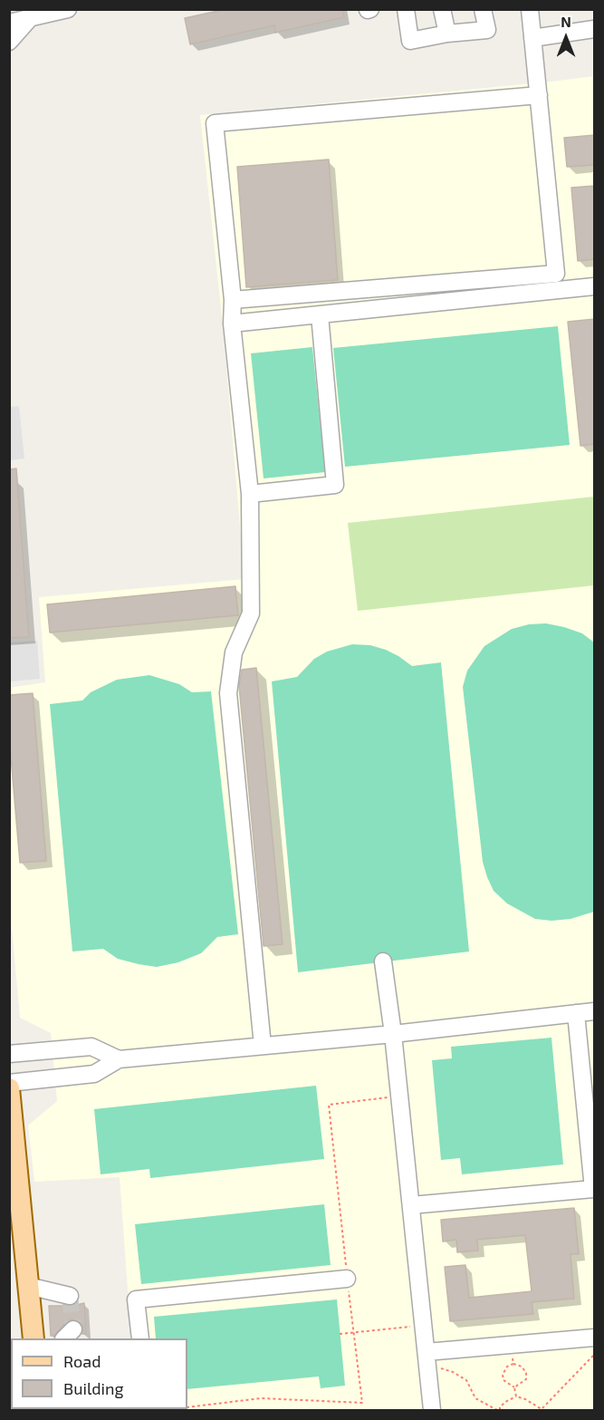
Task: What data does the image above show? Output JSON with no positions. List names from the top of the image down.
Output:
{
  "legend": ["Road", "Building"],
  "north": "top"
}
